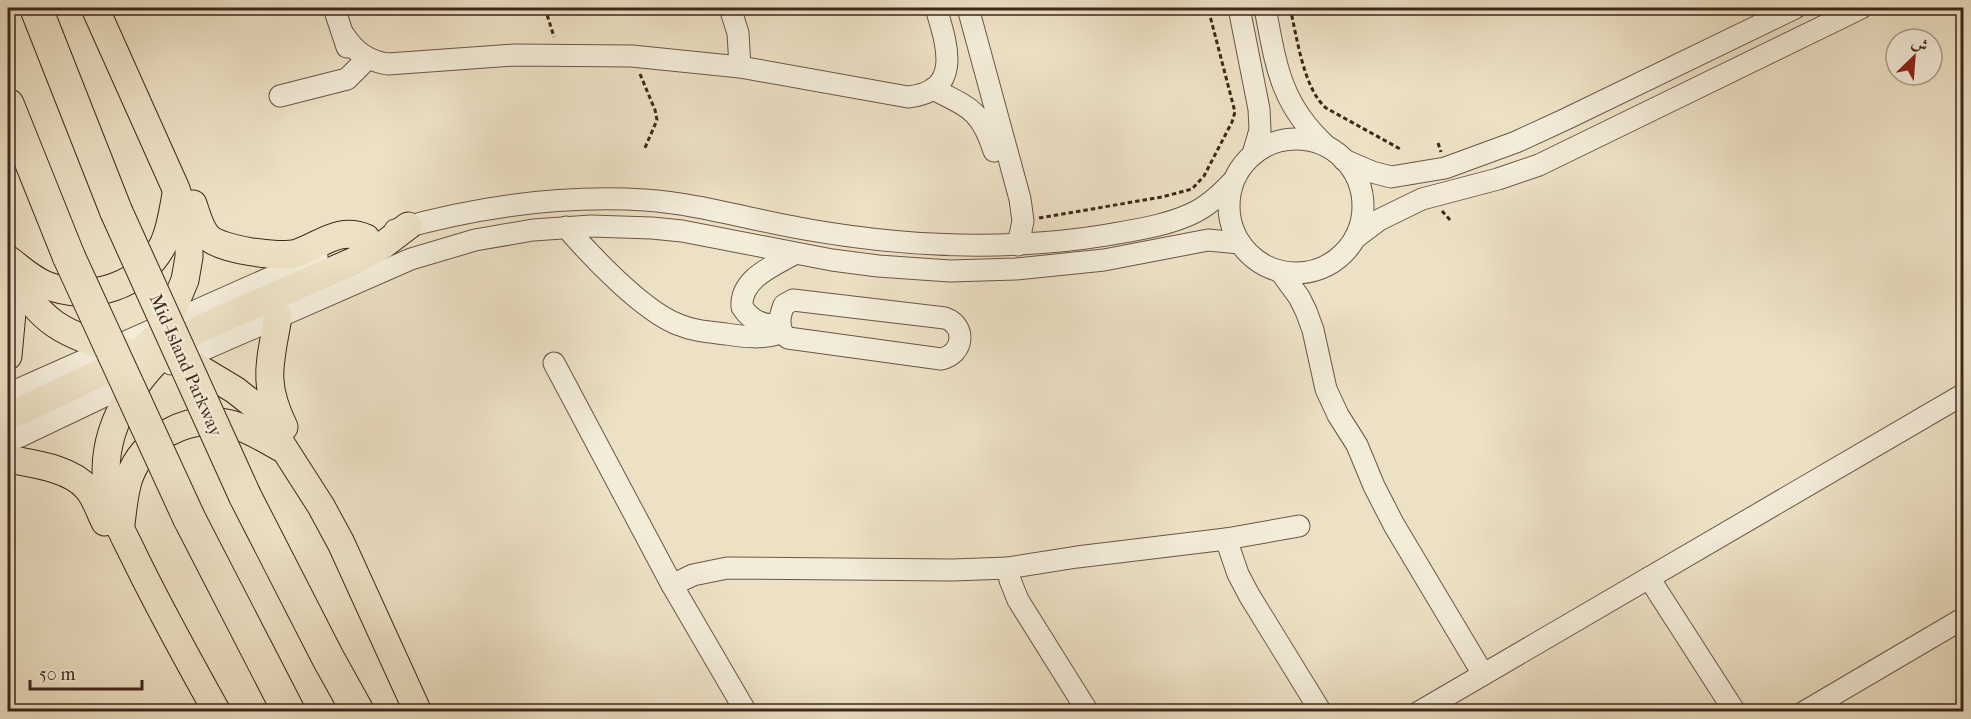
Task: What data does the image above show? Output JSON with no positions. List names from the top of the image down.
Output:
{
  "streets": {
    "highway": ["Mid-Island Parkway"]
  },
  "scale_bar": "50 m",
  "north": "top right"
}
